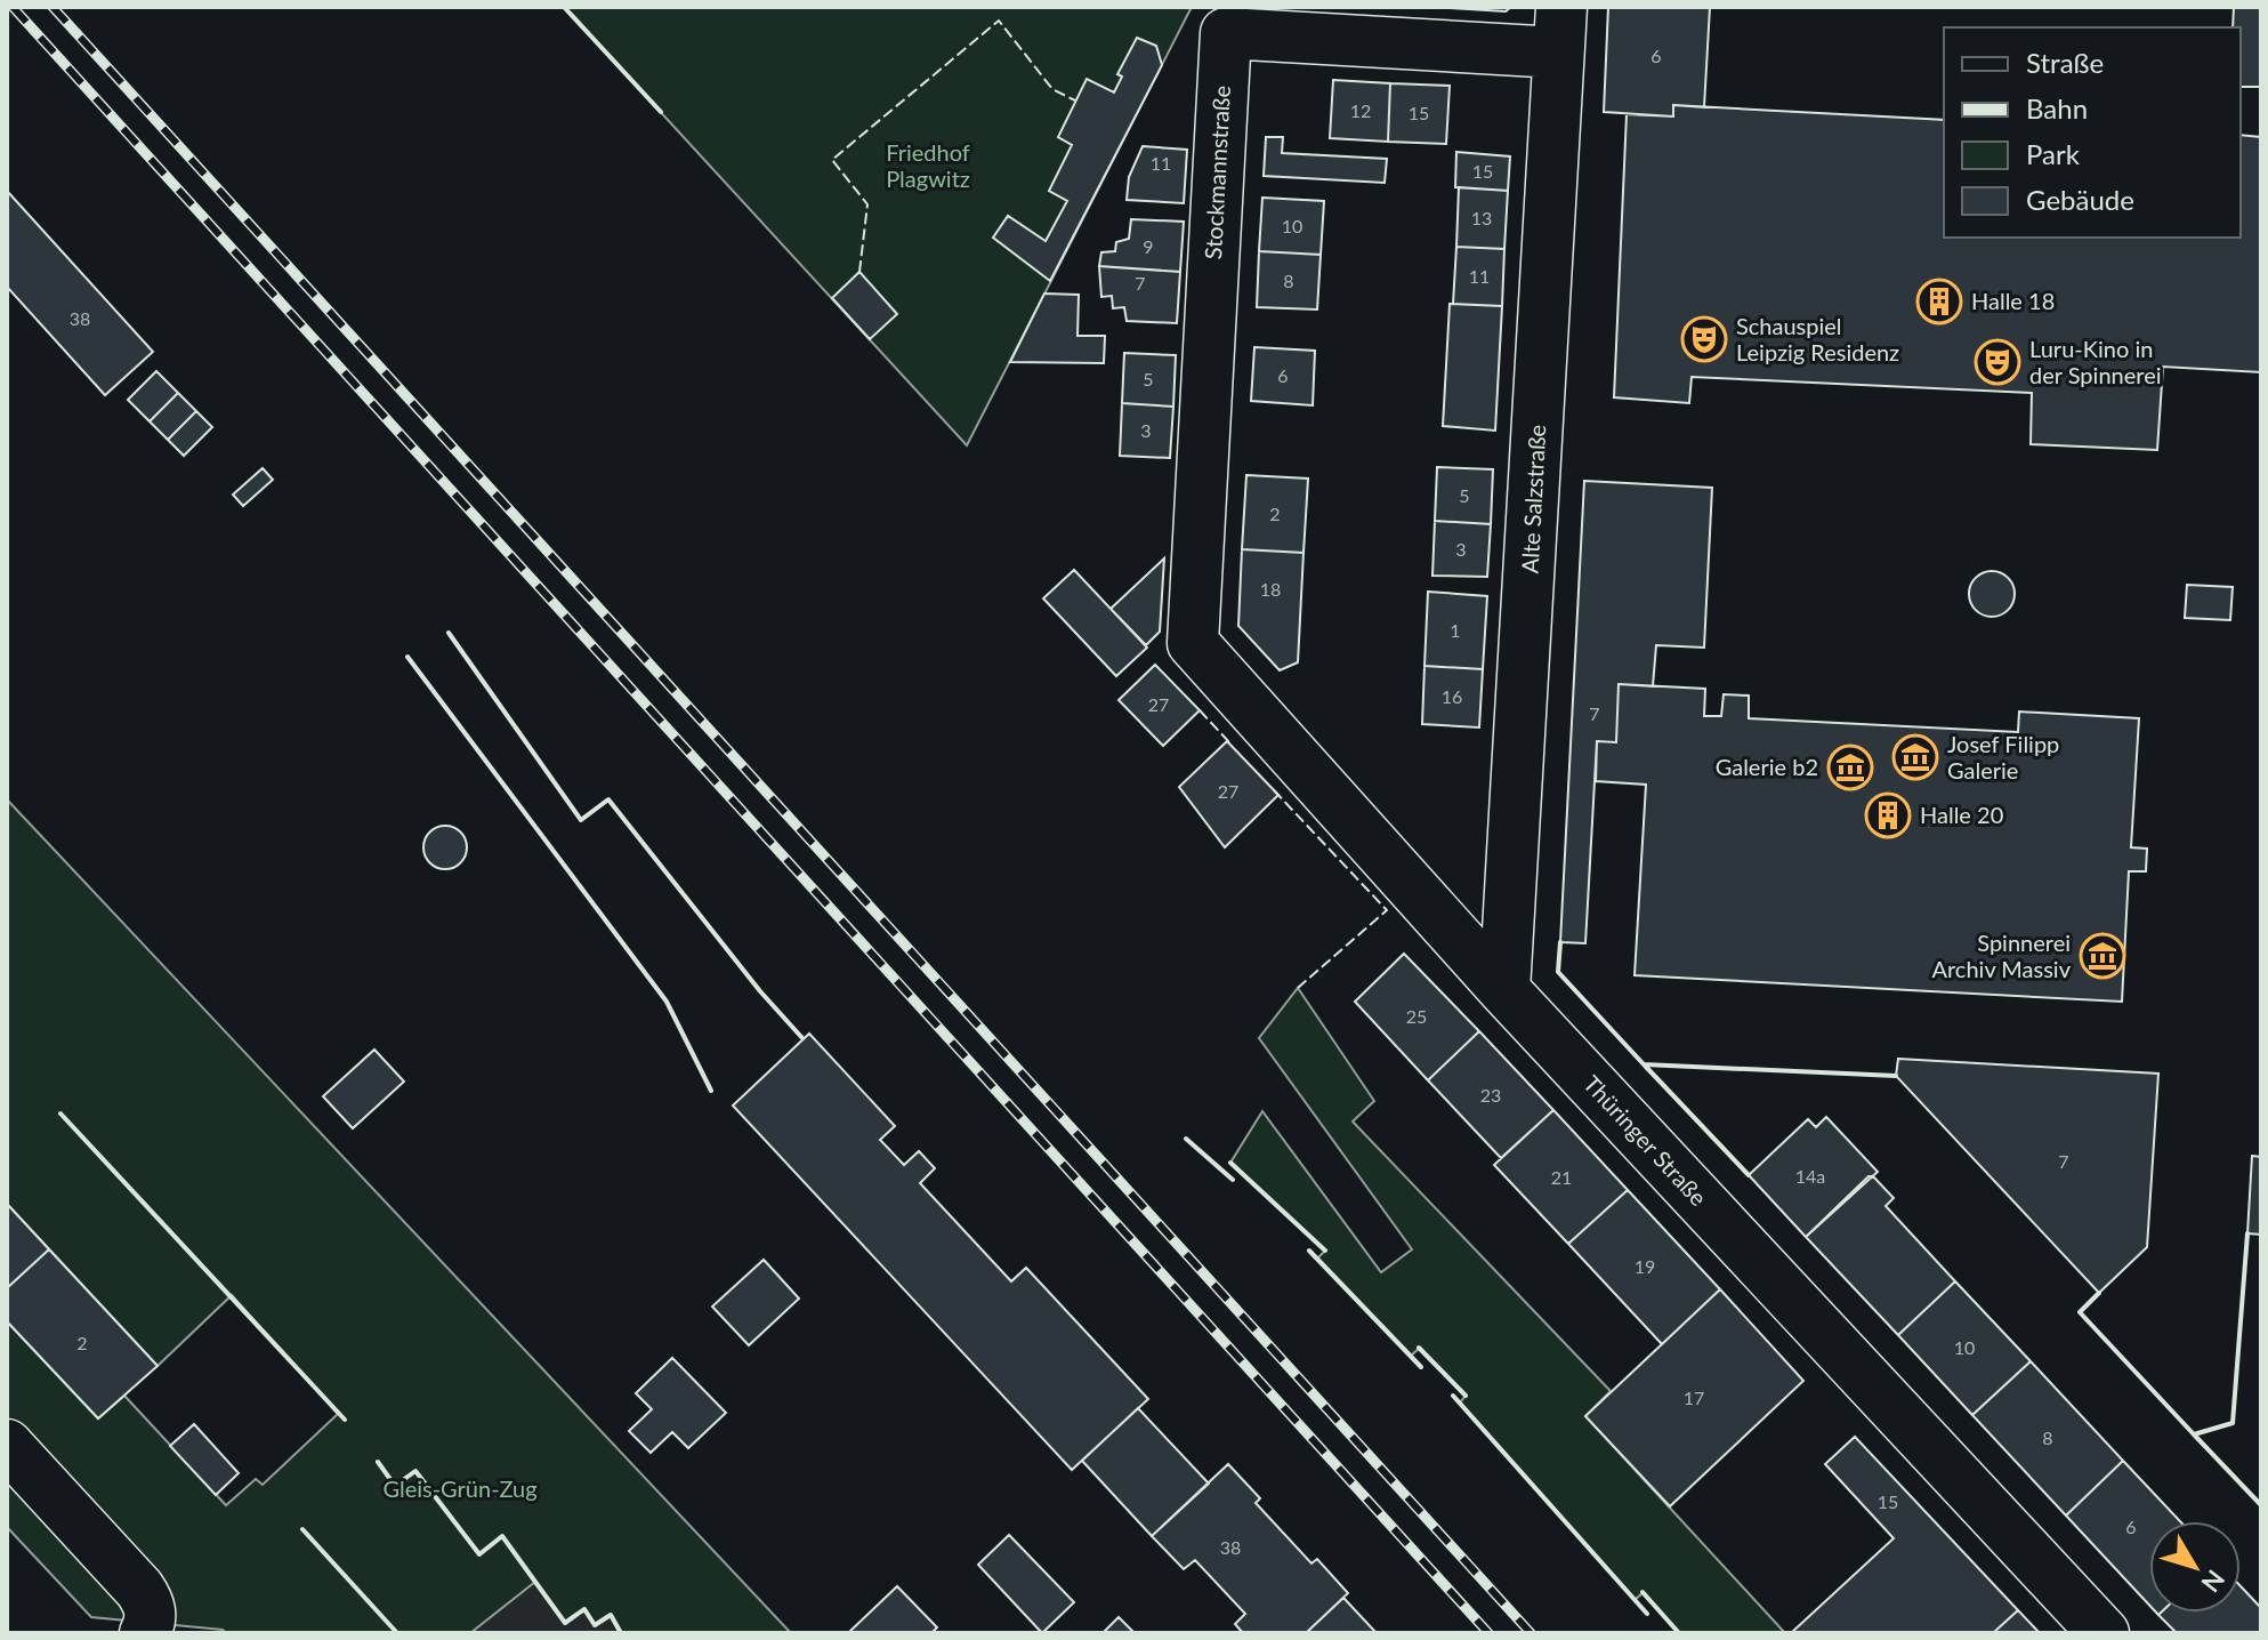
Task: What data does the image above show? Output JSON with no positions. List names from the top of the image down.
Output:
{
  "streets": {
    "street": ["Stockmannstraße", "Alte Salzstraße", "Thüringer Straße"]
  },
  "crossings": [
    ["Stockmannstraße", "Alte Salzstraße"],
    ["Stockmannstraße", "Thüringer Straße"],
    ["Alte Salzstraße", "Thüringer Straße"]
  ],
  "parks": ["Friedhof Plagwitz", "Gleis-Grün-Zug"],
  "places": {
    "building": ["Halle 18", "Halle 20"],
    "theatre": ["Schauspiel Leipzig Residenz", "Luru-Kino in der Spinnerei"],
    "museum": ["Josef Filipp Galerie", "Galerie b2", "Spinnerei Archiv Massiv"]
  },
  "house_numbers": [
    "6",
    "12",
    "15",
    "11",
    "15",
    "13",
    "10",
    "9",
    "11",
    "8",
    "7",
    "38",
    "6",
    "5",
    "3",
    "5",
    "2",
    "3",
    "18",
    "1",
    "16",
    "27",
    "7",
    "27",
    "25",
    "23",
    "7",
    "14a",
    "21",
    "19",
    "2",
    "10",
    "17",
    "8",
    "15",
    "6",
    "38"
  ],
  "legend": [
    "Straße",
    "Bahn",
    "Park",
    "Gebäude"
  ],
  "north": "bottom right"
}
